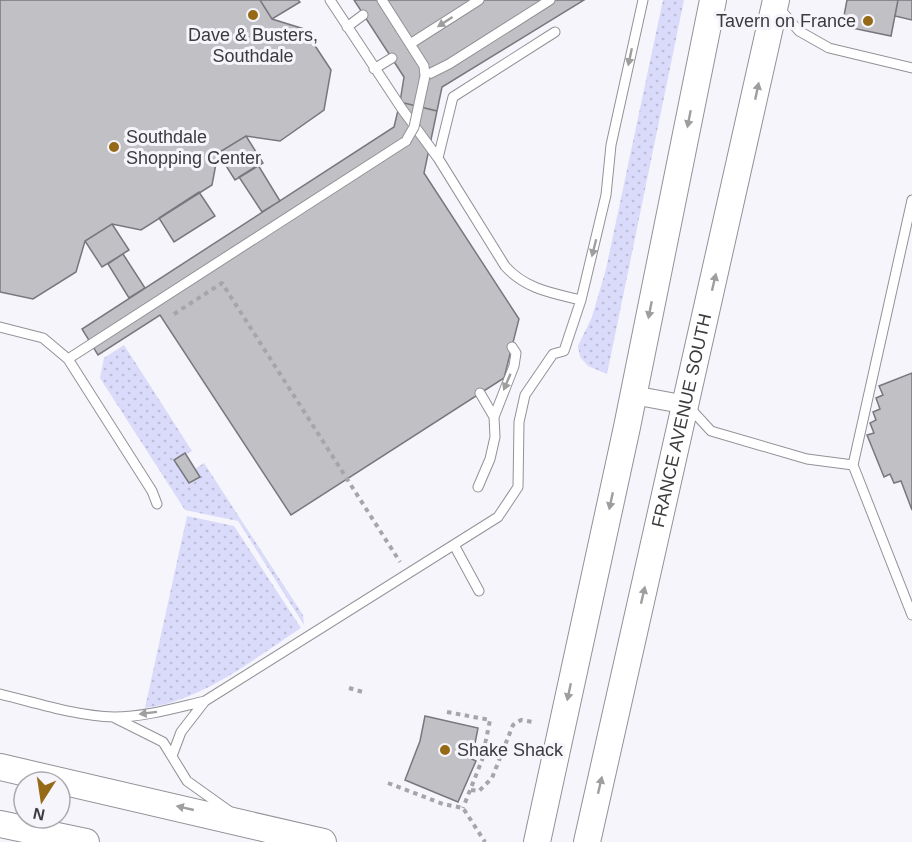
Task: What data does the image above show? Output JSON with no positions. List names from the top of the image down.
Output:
{
  "streets": {
    "main road": ["FRANCE AVENUE SOUTH"]
  },
  "places": [
    "Dave & Busters, Southdale",
    "Tavern on France",
    "Southdale Shopping Center",
    "Shake Shack"
  ],
  "north": "bottom"
}
